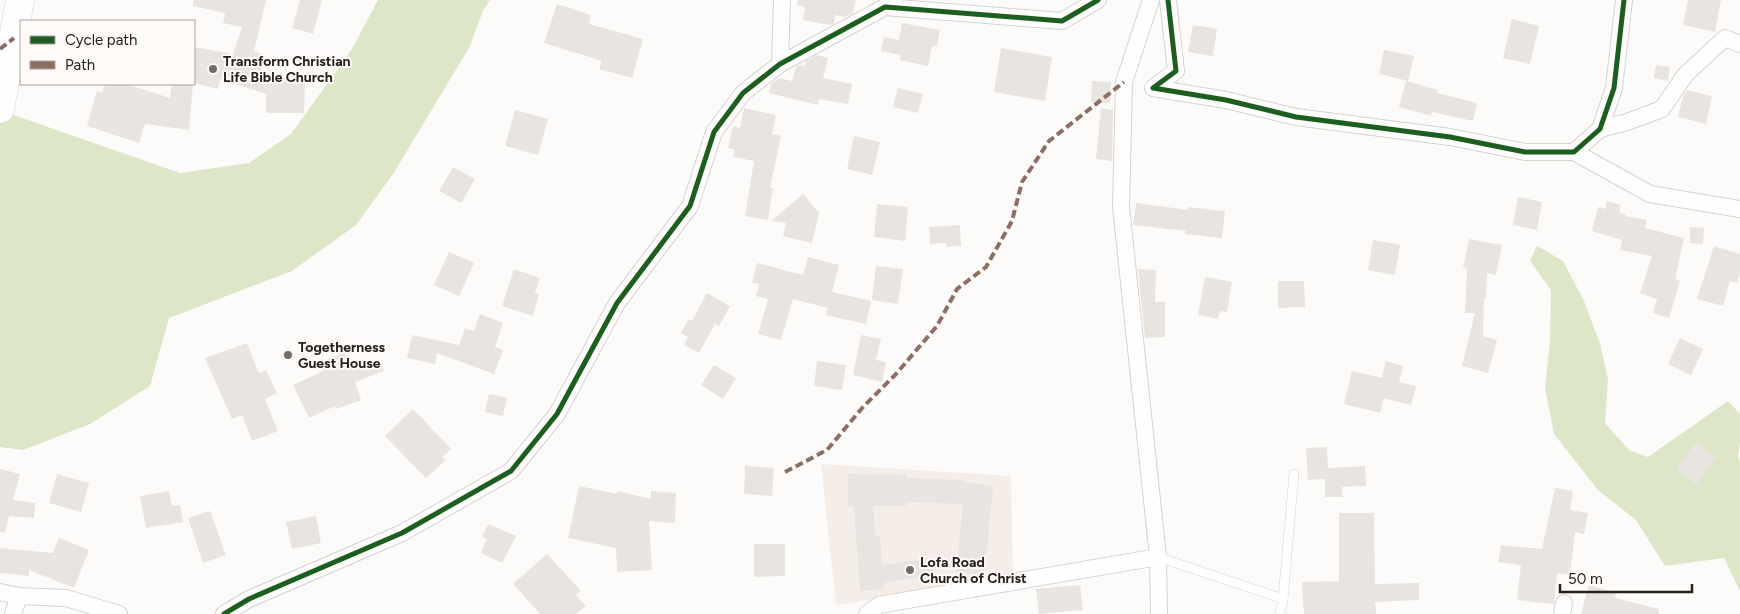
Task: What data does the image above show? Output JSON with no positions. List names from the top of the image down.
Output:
{
  "places": ["Transform Christian Life Bible Church", "Togetherness Guest House", "Lofa Road Church of Christ"],
  "legend": ["Cycle path", "Path"],
  "scale_bar": "50 m"
}
